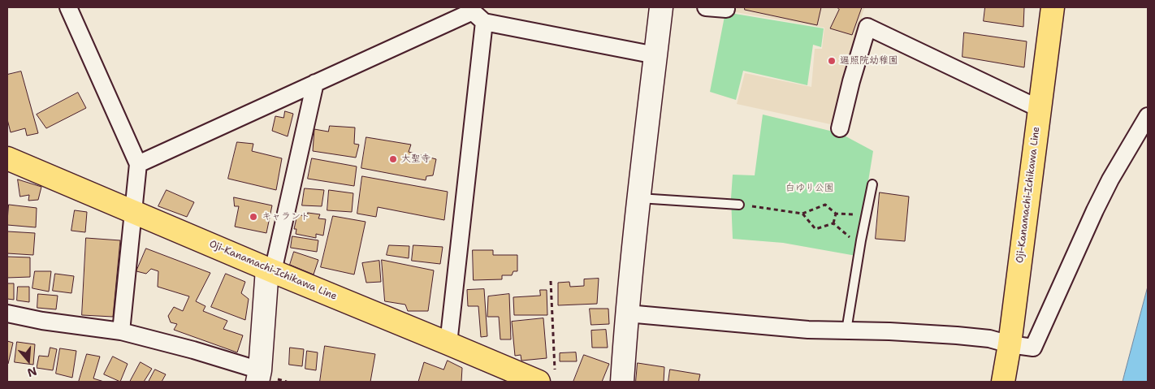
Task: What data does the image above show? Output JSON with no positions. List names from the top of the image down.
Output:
{
  "streets": {
    "main road": ["Oji-Kanamachi-Ichikawa Line"]
  },
  "parks": ["白ゆり公園"],
  "places": ["遍照院幼稚園", "大聖寺", "キャラント"],
  "north": "bottom"
}
